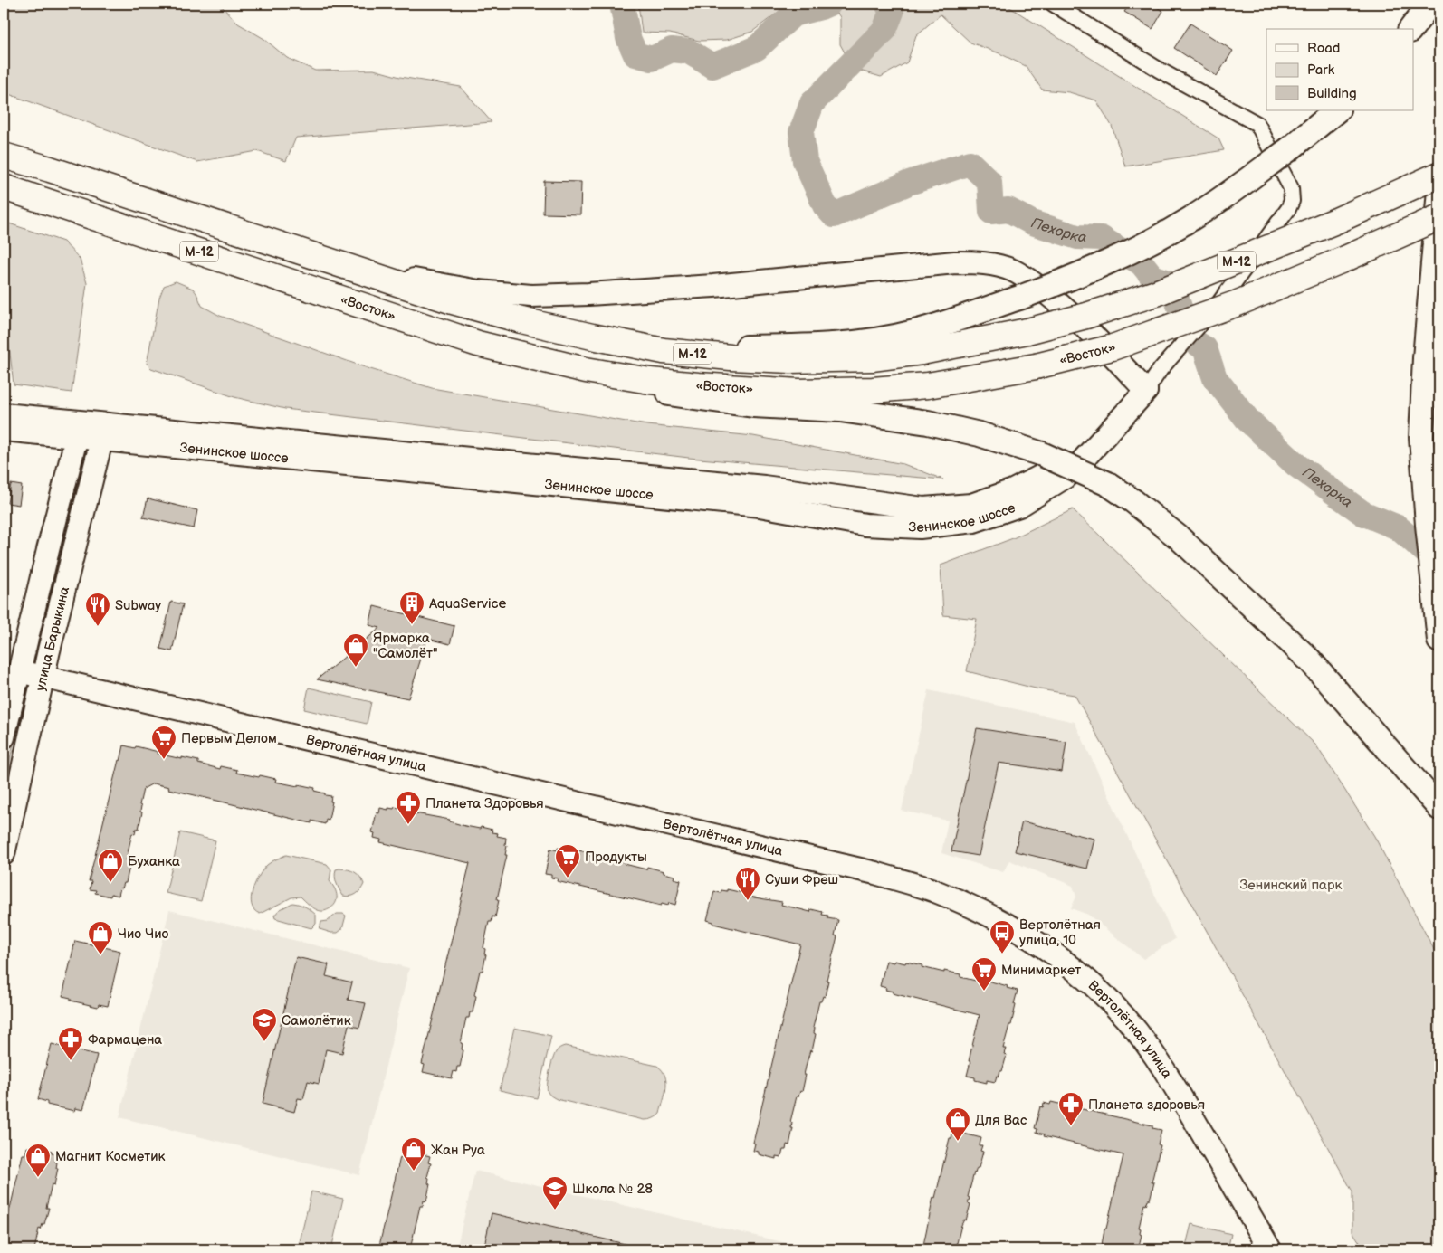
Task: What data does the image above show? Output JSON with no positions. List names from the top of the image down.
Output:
{
  "streets": {
    "highway": ["М-12", "«Восток»"],
    "street": ["Зенинское шоссе", "улица Барыкина", "Вертолётная улица"]
  },
  "crossings": [
    ["Зенинское шоссе", "улица Барыкина"],
    ["улица Барыкина", "Вертолётная улица"]
  ],
  "water": ["Пехорка"],
  "parks": ["Зенинский парк"],
  "places": {
    "building": ["AquaService"],
    "restaurant": ["Subway", "Суши Фреш"],
    "shop": [
      "Ярмарка \"Самолёт\"",
      "Буханка",
      "Чио Чио",
      "Для Вас",
      "Жан Руа",
      "Магнит Косметик"
    ],
    "supermarket": ["Первым Делом", "Продукты", "Минимаркет"],
    "pharmacy": ["Планета Здоровья", "Фармацена", "Планета здоровья"],
    "bus stop": ["Вертолётная улица, 10"],
    "school or university": ["Самолётик", "Школа № 28"]
  },
  "legend": ["Road", "Park", "Building"]
}
